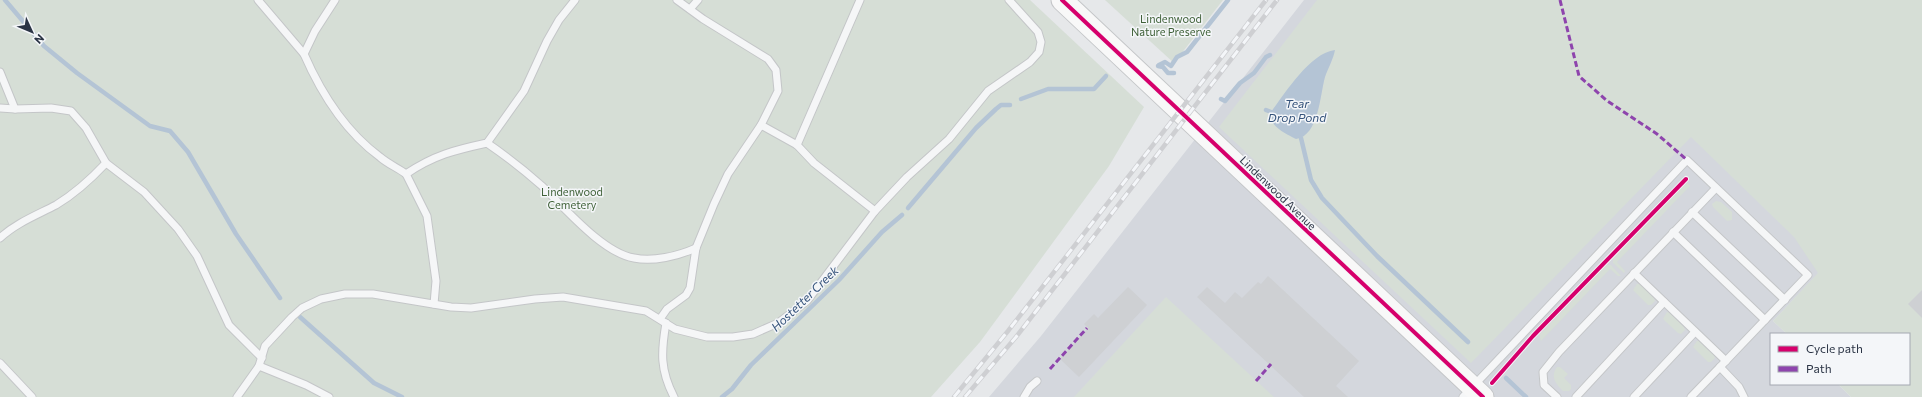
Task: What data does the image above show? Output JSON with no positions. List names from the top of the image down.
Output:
{
  "streets": {
    "street": ["Lindenwood Avenue"]
  },
  "water": ["Tear Drop Pond", "Hostetter Creek"],
  "parks": ["Lindenwood Nature Preserve", "Lindenwood Cemetery"],
  "legend": ["Cycle path", "Path"],
  "north": "bottom right"
}
